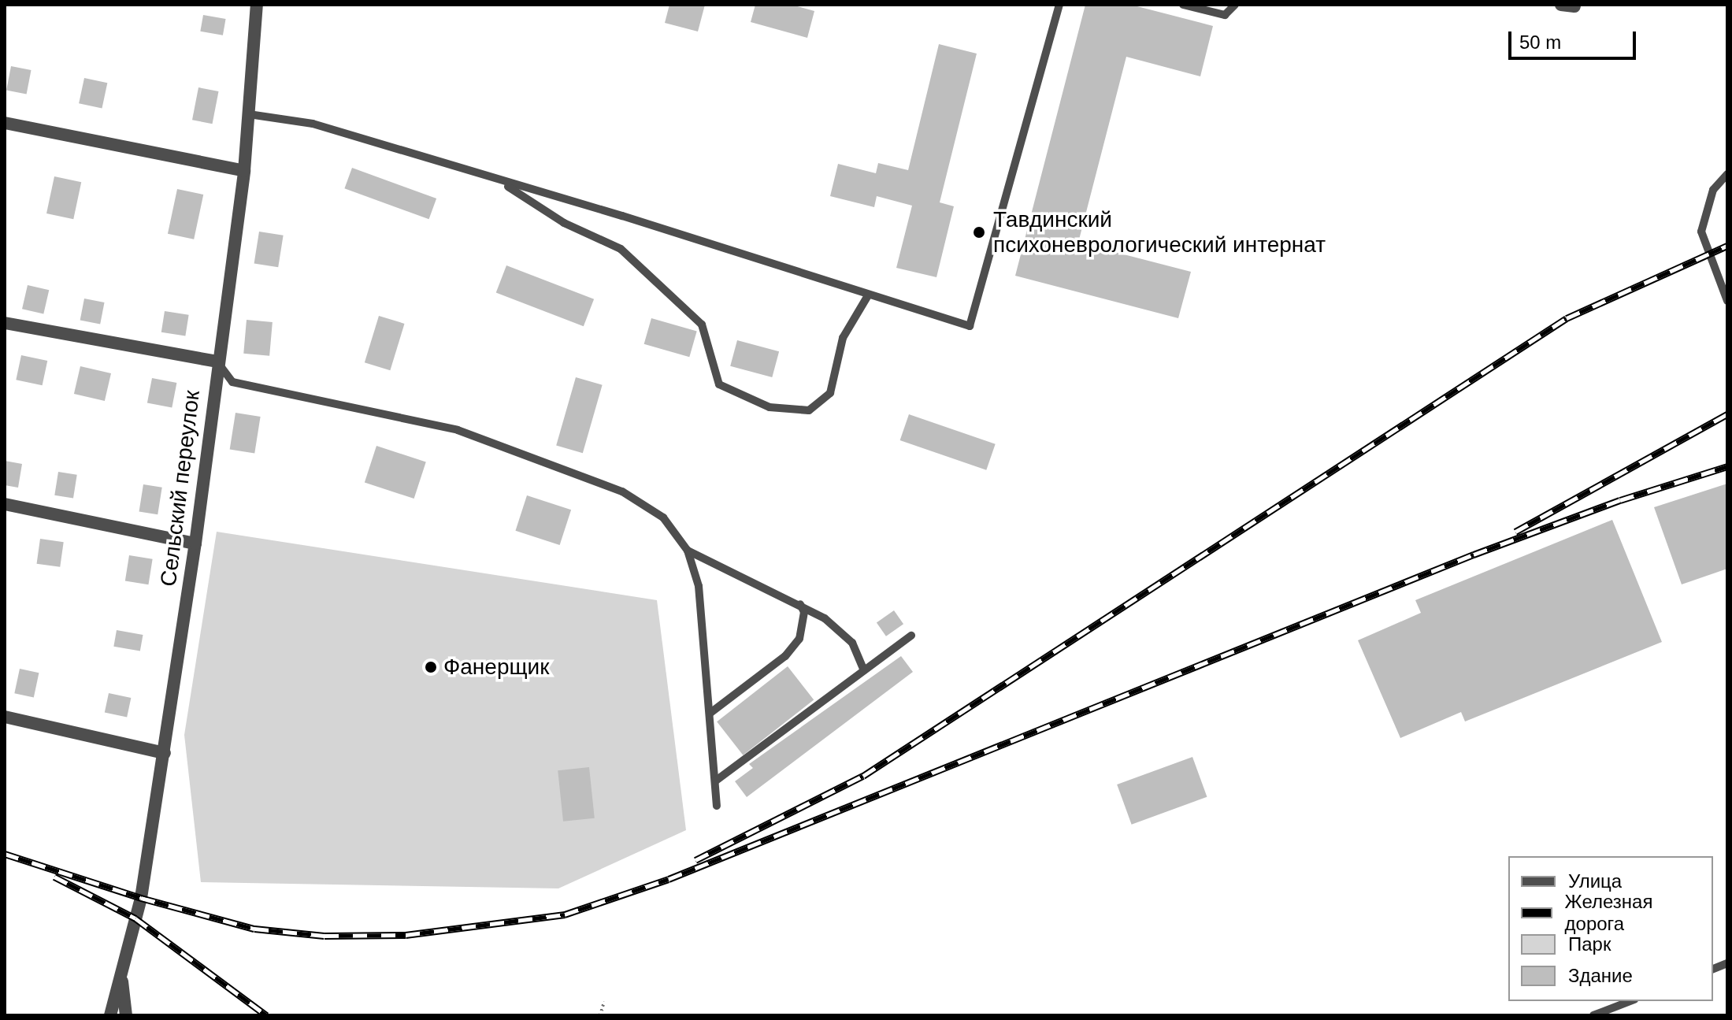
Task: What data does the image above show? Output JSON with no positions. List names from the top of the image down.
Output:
{
  "streets": {
    "street": ["Сельский переулок"]
  },
  "places": ["Тавдинский психоневрологический интернат", "Фанерщик"],
  "legend": [
    "Улица",
    "Железная дорога",
    "Парк",
    "Здание"
  ],
  "scale_bar": "50 m"
}
